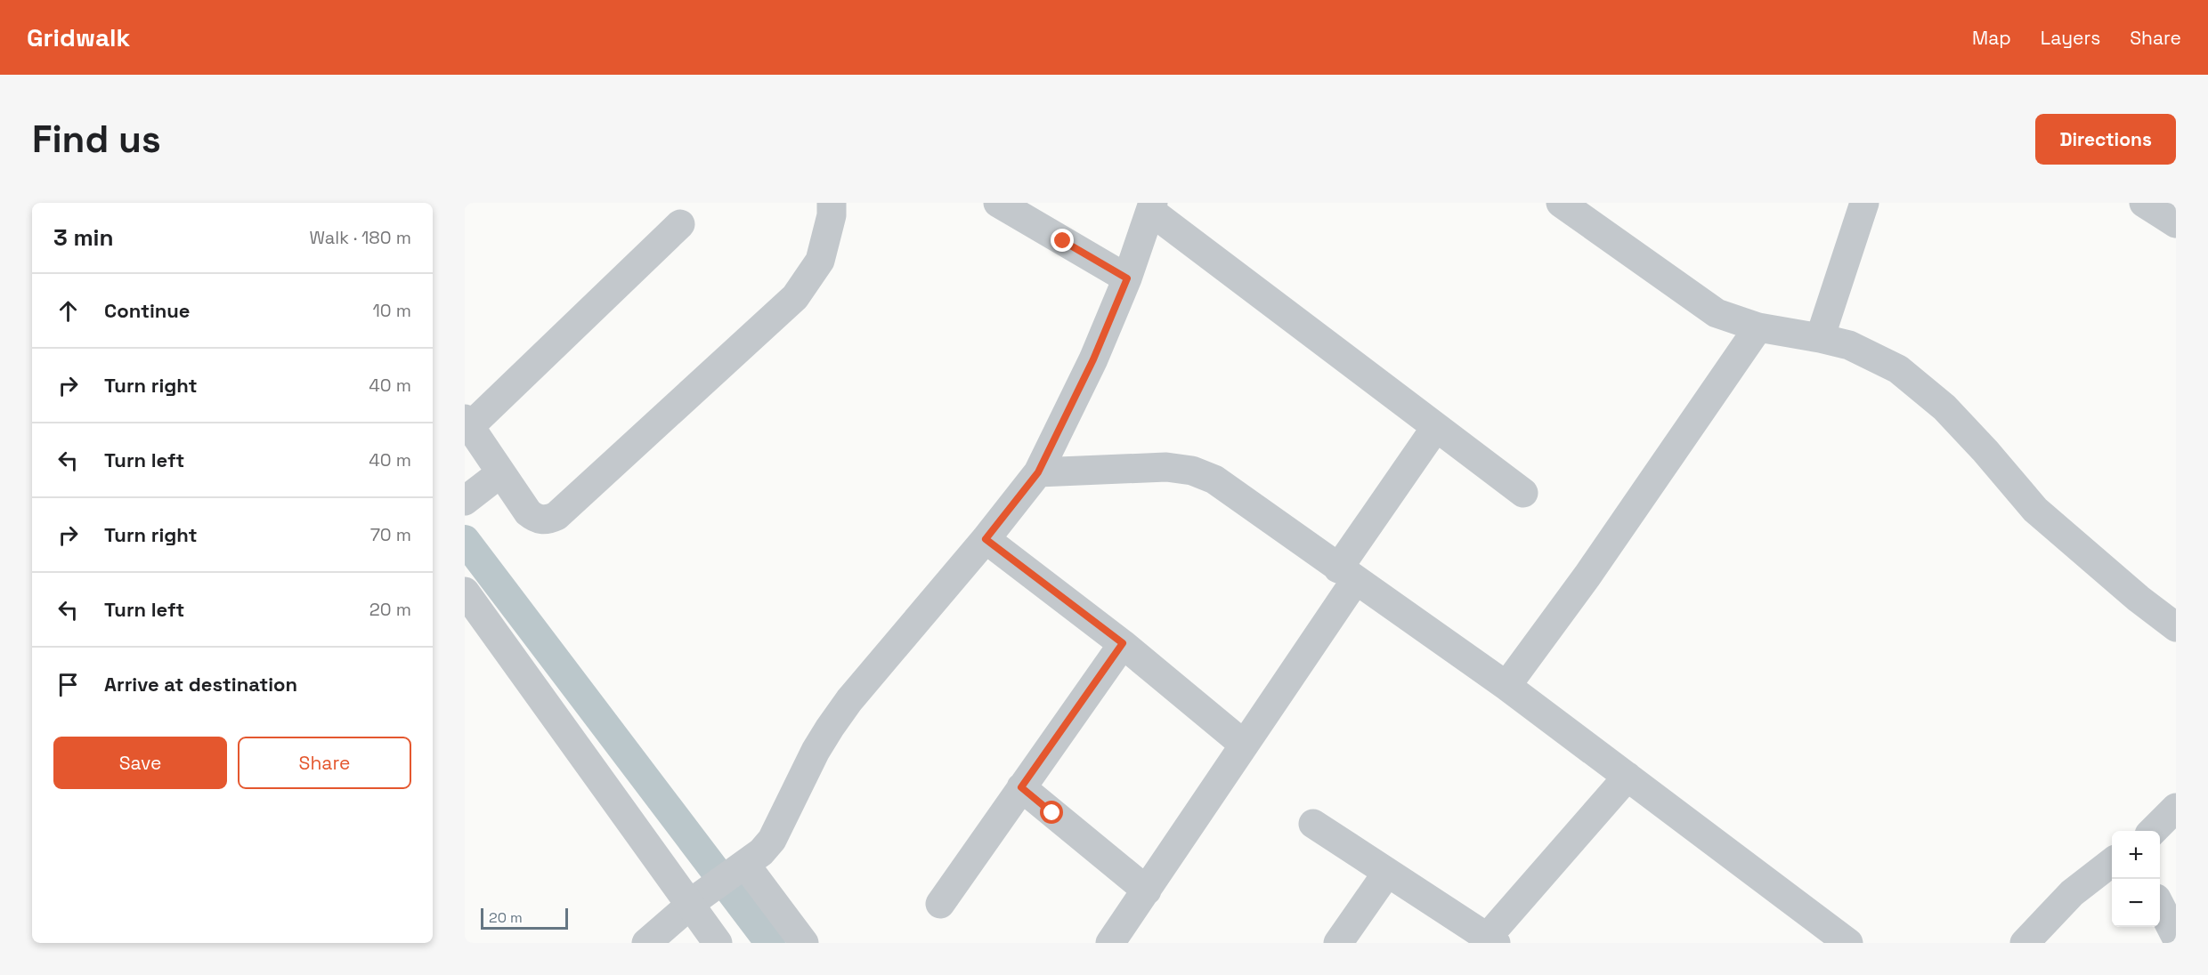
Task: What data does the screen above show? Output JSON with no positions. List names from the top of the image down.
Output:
{
  "scale_bar": "20 m",
  "page": {
    "header": "Gridwalk",
    "nav": ["Map", "Layers", "Share"],
    "buttons": [
      "Directions",
      ["Save", "Share"]
    ],
    "title": "Find us",
    "heading": ["3 min", "Walk · 180 m"],
    "list": [
      ["Continue", "10 m"],
      ["Turn right", "40 m"],
      ["Turn left", "40 m"],
      ["Turn right", "70 m"],
      ["Turn left", "20 m"],
      "Arrive at destination"
    ],
    "map_buttons": ["+", "−"],
    "scale": "20 m"
  }
}
